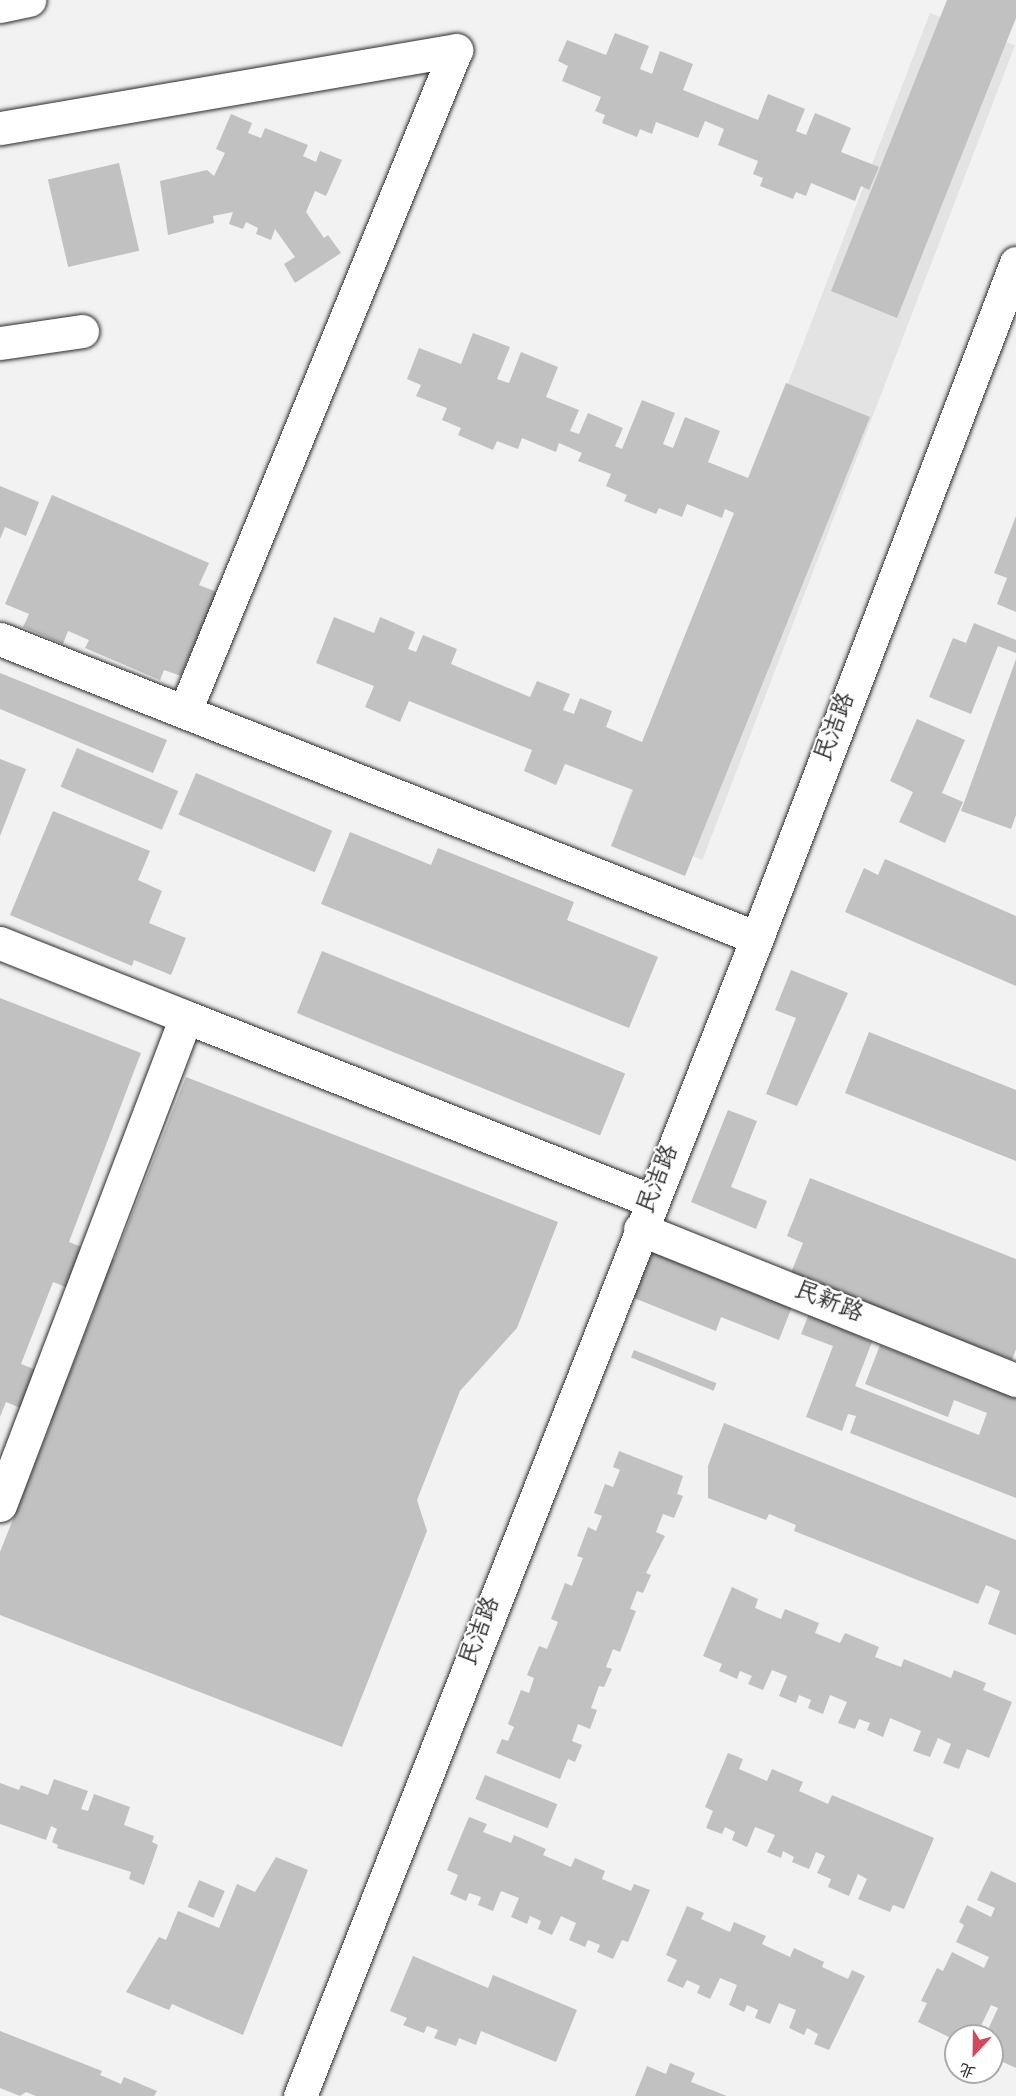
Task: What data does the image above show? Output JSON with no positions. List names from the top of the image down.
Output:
{
  "streets": {
    "street": ["民洁路", "民新路"]
  },
  "crossings": [
    ["民洁路", "民新路"]
  ],
  "north": "bottom"
}
